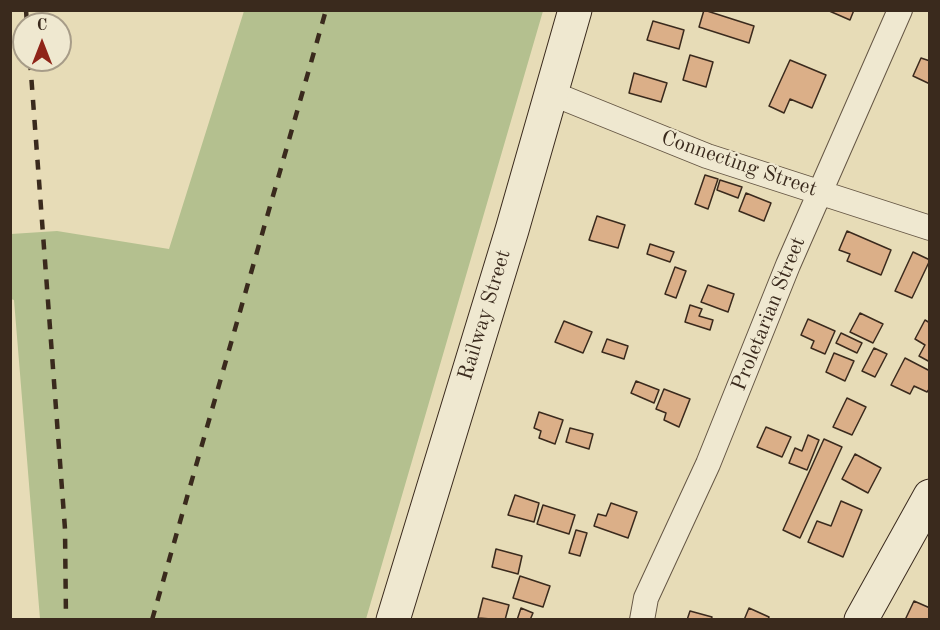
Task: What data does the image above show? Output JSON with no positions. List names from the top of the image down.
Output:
{
  "streets": {
    "street": ["Connecting Street", "Proletarian Street", "Railway Street"]
  },
  "crossings": [
    ["Connecting Street", "Proletarian Street"],
    ["Connecting Street", "Railway Street"]
  ],
  "north": "top"
}
